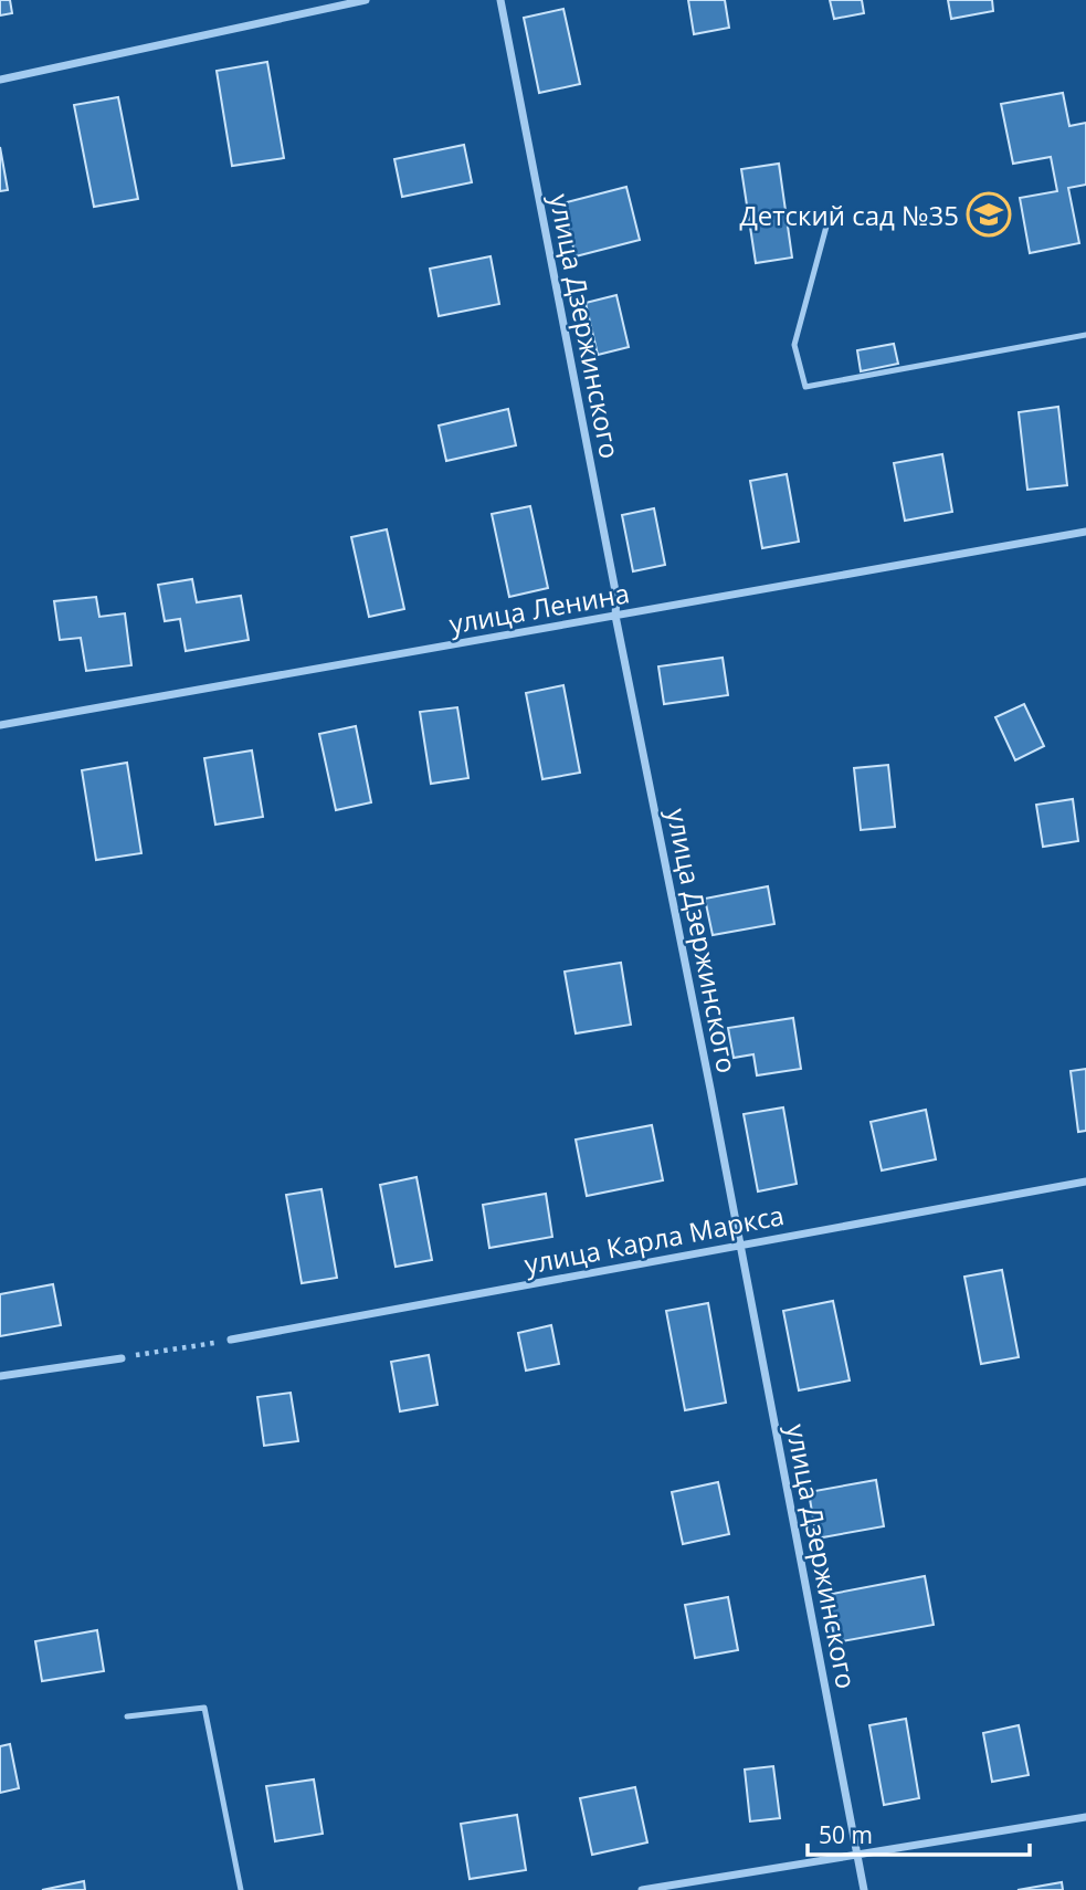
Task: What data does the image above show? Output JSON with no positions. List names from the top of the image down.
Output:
{
  "streets": {
    "street": ["улица Дзержинского", "улица Ленина", "улица Карла Маркса"]
  },
  "crossings": [
    ["улица Дзержинского", "улица Ленина"],
    ["улица Дзержинского", "улица Карла Маркса"]
  ],
  "places": {
    "school or university": ["Детский сад №35"]
  },
  "scale_bar": "50 m"
}
